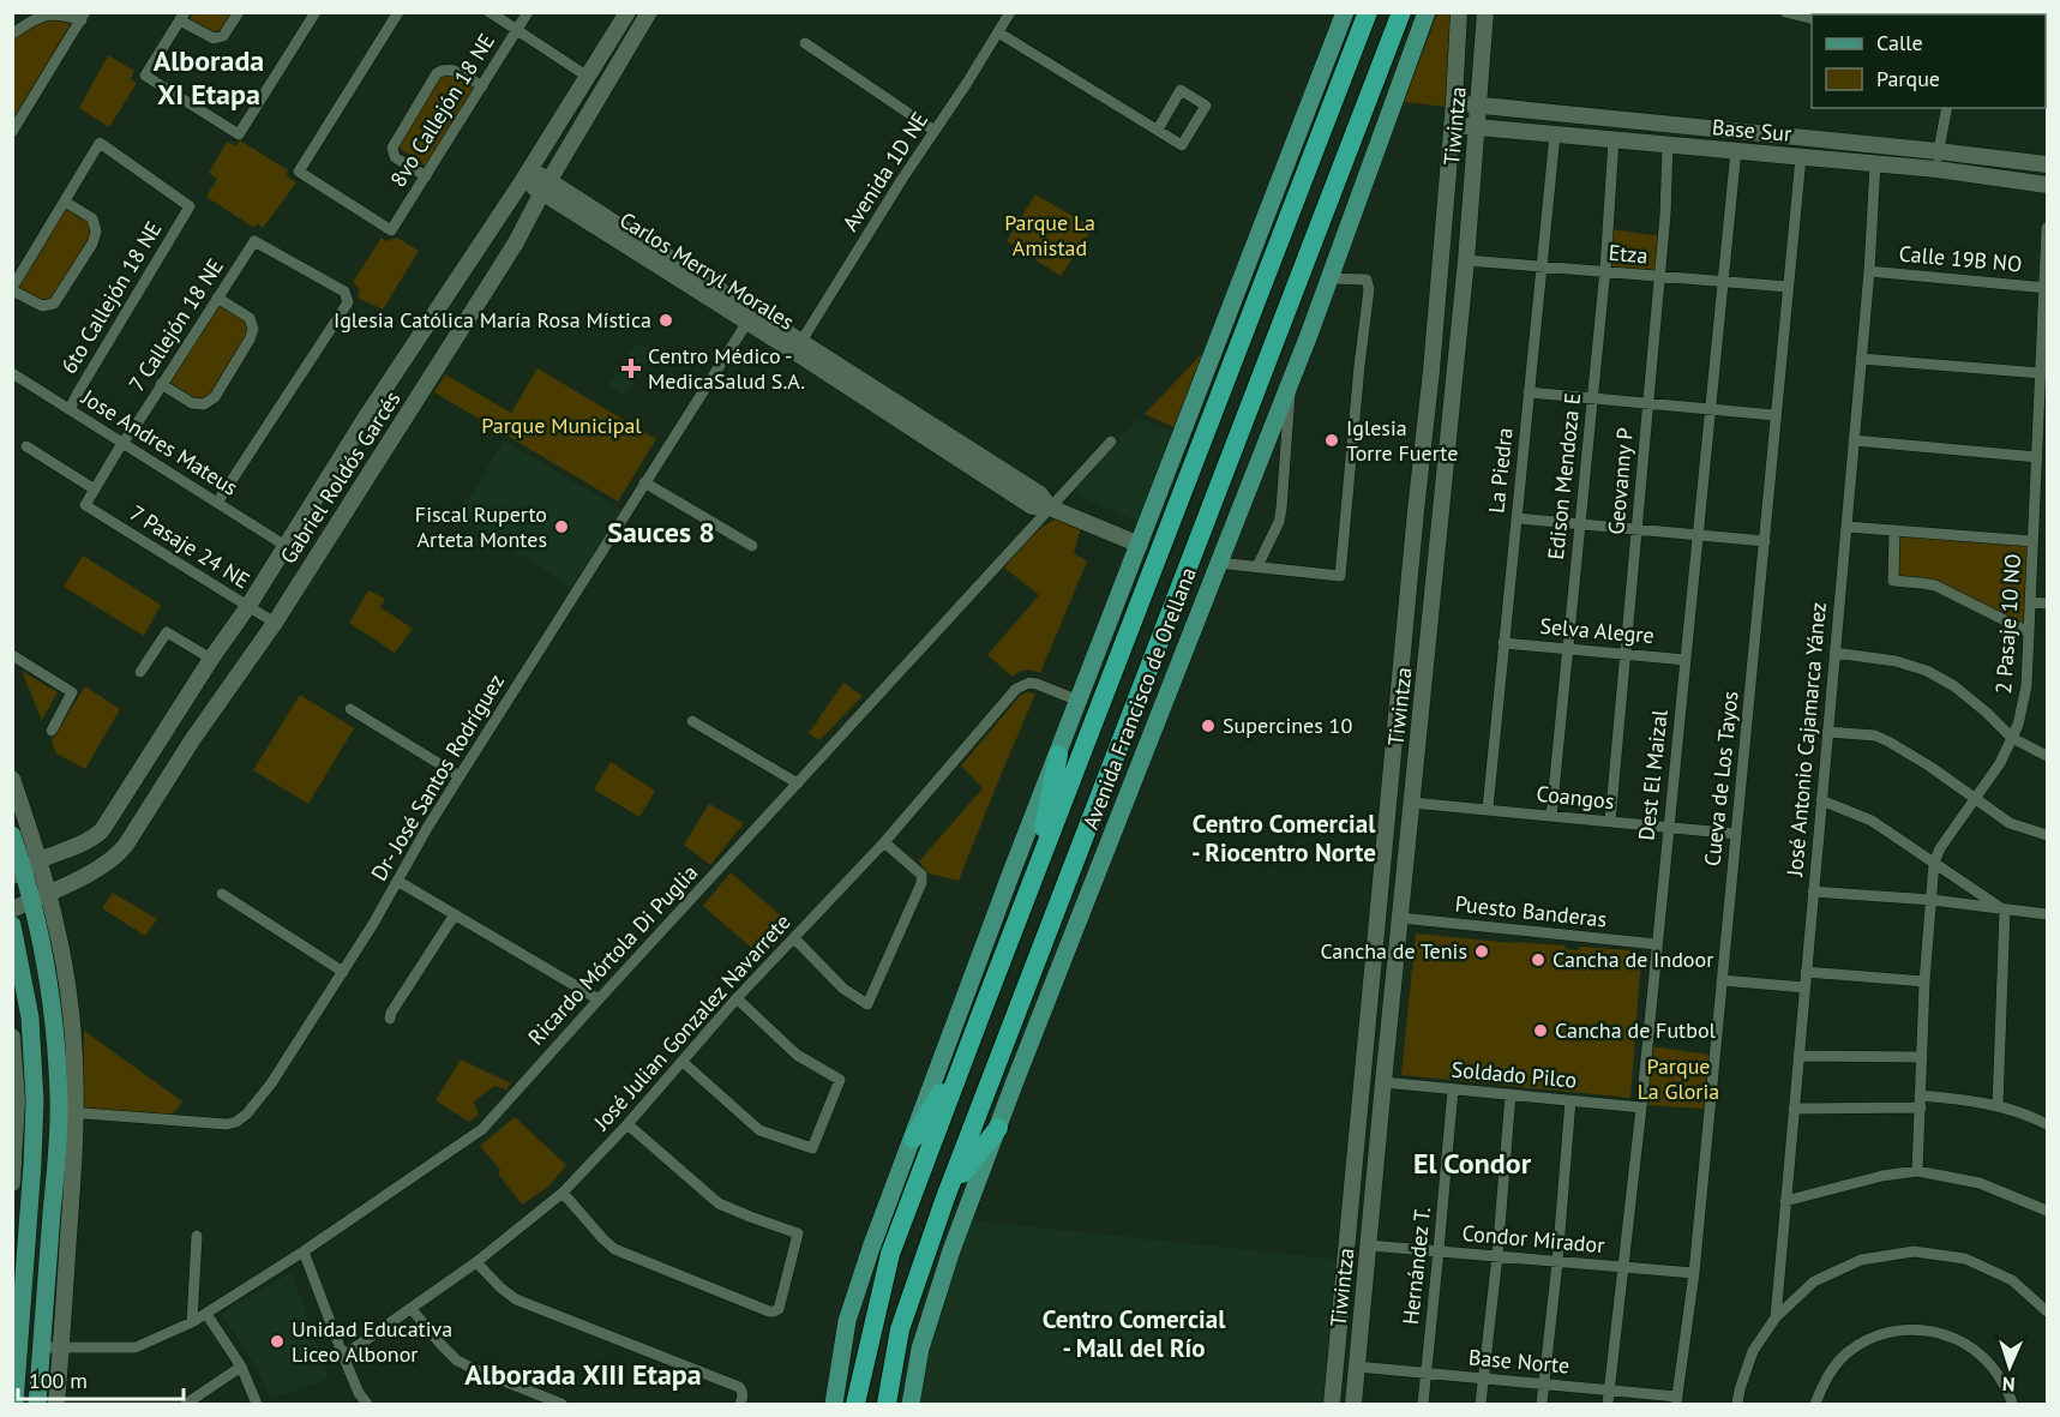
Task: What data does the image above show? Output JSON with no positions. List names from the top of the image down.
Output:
{
  "streets": {
    "highway": ["Avenida Francisco de Orellana"],
    "street": [
      "8vo Callejón 18 NE",
      "Tiwintza",
      "Base Sur",
      "Avenida 1D NE",
      "Etza",
      "Calle 19B NO",
      "Carlos Merryl Morales",
      "6to Callejón 18 NE",
      "7 Callejón 18 NE",
      "Jose Andres Mateus",
      "La Piedra",
      "Edison Mendoza E",
      "Gabriel Roldós Garcés",
      "Geovanny P",
      "7 Pasaje 24 NE",
      "2 Pasaje 10 NO",
      "Selva Alegre",
      "José Antonio Cajamarca Yánez",
      "Dest El Maizal",
      "Dr- José Santos Rodríguez",
      "Cueva de Los Tayos",
      "Coangos",
      "Puesto Banderas",
      "Ricardo Mórtola Di Puglia",
      "José Julian Gonzalez Navarrete",
      "Soldado Pilco",
      "Condor Mirador",
      "Hernández T.",
      "Base Norte"
    ]
  },
  "crossings": [
    ["Tiwintza", "Base Sur"],
    ["Tiwintza", "Etza"],
    ["Tiwintza", "Coangos"],
    ["Tiwintza", "Puesto Banderas"],
    ["Tiwintza", "Soldado Pilco"],
    ["Tiwintza", "Condor Mirador"],
    ["Tiwintza", "Base Norte"],
    ["Base Sur", "La Piedra"],
    ["Base Sur", "Edison Mendoza E"],
    ["Base Sur", "Geovanny P"],
    ["Base Sur", "José Antonio Cajamarca Yánez"],
    ["Base Sur", "Dest El Maizal"],
    ["Base Sur", "Cueva de Los Tayos"],
    ["Avenida 1D NE", "Carlos Merryl Morales"],
    ["Etza", "La Piedra"],
    ["Etza", "Edison Mendoza E"],
    ["Etza", "Geovanny P"],
    ["Etza", "Dest El Maizal"],
    ["Etza", "Cueva de Los Tayos"],
    ["Calle 19B NO", "2 Pasaje 10 NO"],
    ["Calle 19B NO", "José Antonio Cajamarca Yánez"],
    ["Carlos Merryl Morales", "Gabriel Roldós Garcés"],
    ["Carlos Merryl Morales", "Dr- José Santos Rodríguez"],
    ["Carlos Merryl Morales", "Ricardo Mórtola Di Puglia"],
    ["6to Callejón 18 NE", "Jose Andres Mateus"],
    ["7 Callejón 18 NE", "Jose Andres Mateus"],
    ["7 Callejón 18 NE", "7 Pasaje 24 NE"],
    ["Jose Andres Mateus", "Gabriel Roldós Garcés"],
    ["La Piedra", "Selva Alegre"],
    ["La Piedra", "Coangos"],
    ["Edison Mendoza E", "Selva Alegre"],
    ["Edison Mendoza E", "Coangos"],
    ["Gabriel Roldós Garcés", "7 Pasaje 24 NE"],
    ["Geovanny P", "Selva Alegre"],
    ["Geovanny P", "Coangos"],
    ["Selva Alegre", "Dest El Maizal"],
    ["Dest El Maizal", "Coangos"],
    ["Dest El Maizal", "Puesto Banderas"],
    ["Dest El Maizal", "Soldado Pilco"],
    ["Dest El Maizal", "Condor Mirador"],
    ["Dest El Maizal", "Base Norte"],
    ["Cueva de Los Tayos", "Coangos"],
    ["Cueva de Los Tayos", "Condor Mirador"],
    ["Cueva de Los Tayos", "Base Norte"],
    ["Soldado Pilco", "Hernández T."],
    ["Condor Mirador", "Hernández T."],
    ["Hernández T.", "Base Norte"]
  ],
  "districts": [
    "Alborada XI Etapa",
    "Sauces 8",
    "Centro Comercial - Riocentro Norte",
    "El Condor",
    "Centro Comercial - Mall del Río",
    "Alborada XIII Etapa"
  ],
  "parks": ["Parque La Amistad", "Parque Municipal", "Parque La Gloria"],
  "places": {
    "other": [
      "Iglesia Católica María Rosa Mística",
      "Iglesia Torre Fuerte",
      "Fiscal Ruperto Arteta Montes",
      "Supercines 10",
      "Cancha de Tenis",
      "Cancha de Indoor",
      "Cancha de Futbol",
      "Unidad Educativa Liceo Albonor"
    ],
    "health": ["Centro Médico - MedicaSalud S.A."]
  },
  "legend": ["Calle", "Parque"],
  "scale_bar": "100 m",
  "north": "bottom"
}
